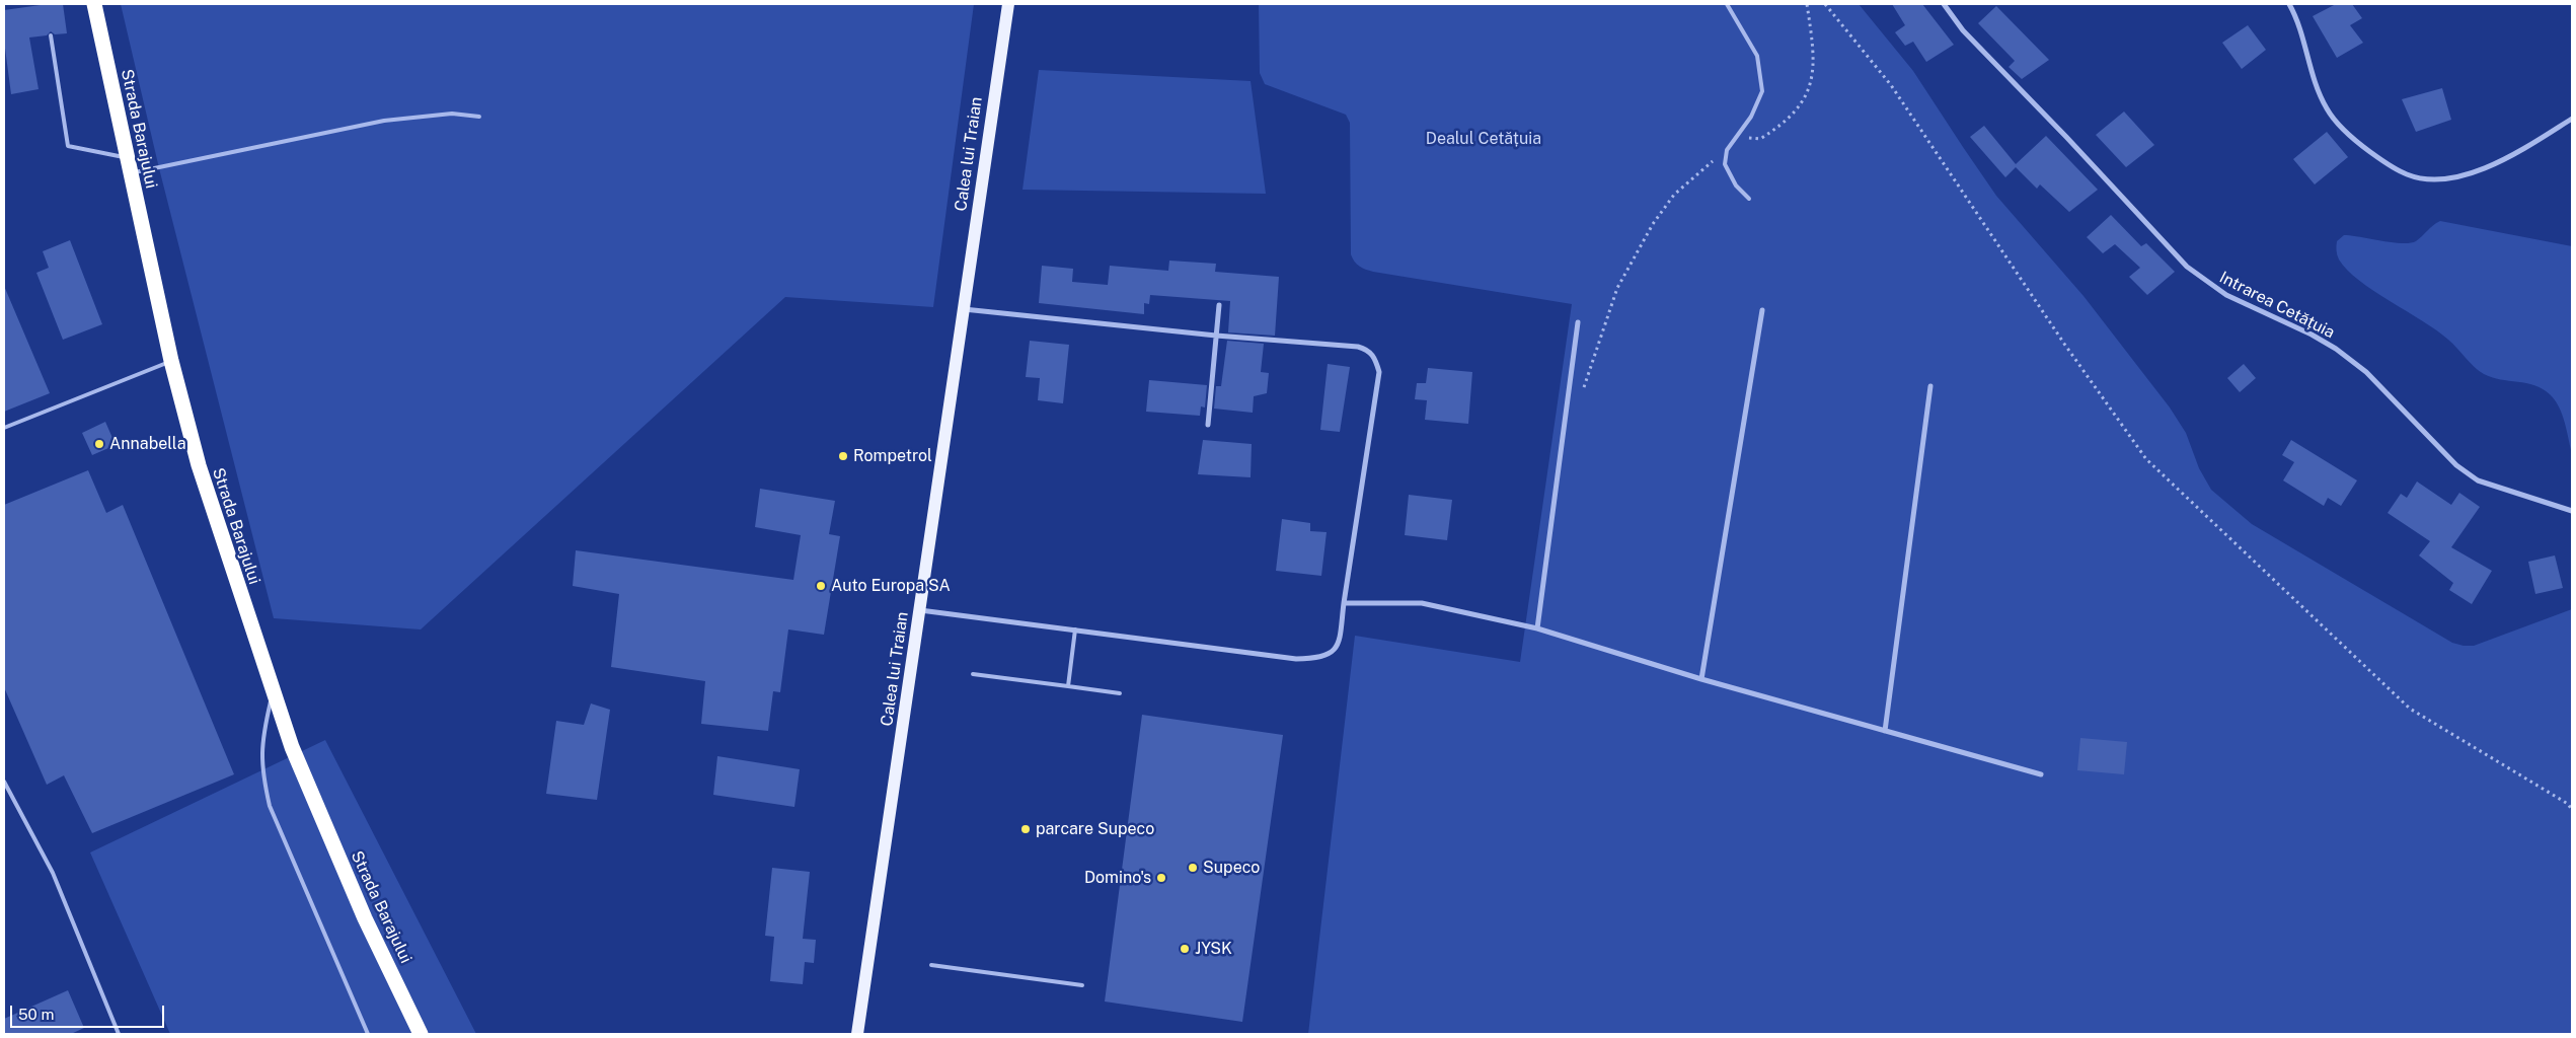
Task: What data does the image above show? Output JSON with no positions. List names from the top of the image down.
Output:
{
  "streets": {
    "highway": ["Strada Barajului"],
    "main road": ["Calea lui Traian"],
    "street": ["Intrarea Cetățuia"]
  },
  "parks": ["Dealul Cetățuia"],
  "places": [
    "Annabella",
    "Rompetrol",
    "Auto Europa SA",
    "parcare Supeco",
    "Supeco",
    "Domino's",
    "JYSK"
  ],
  "scale_bar": "50 m"
}
